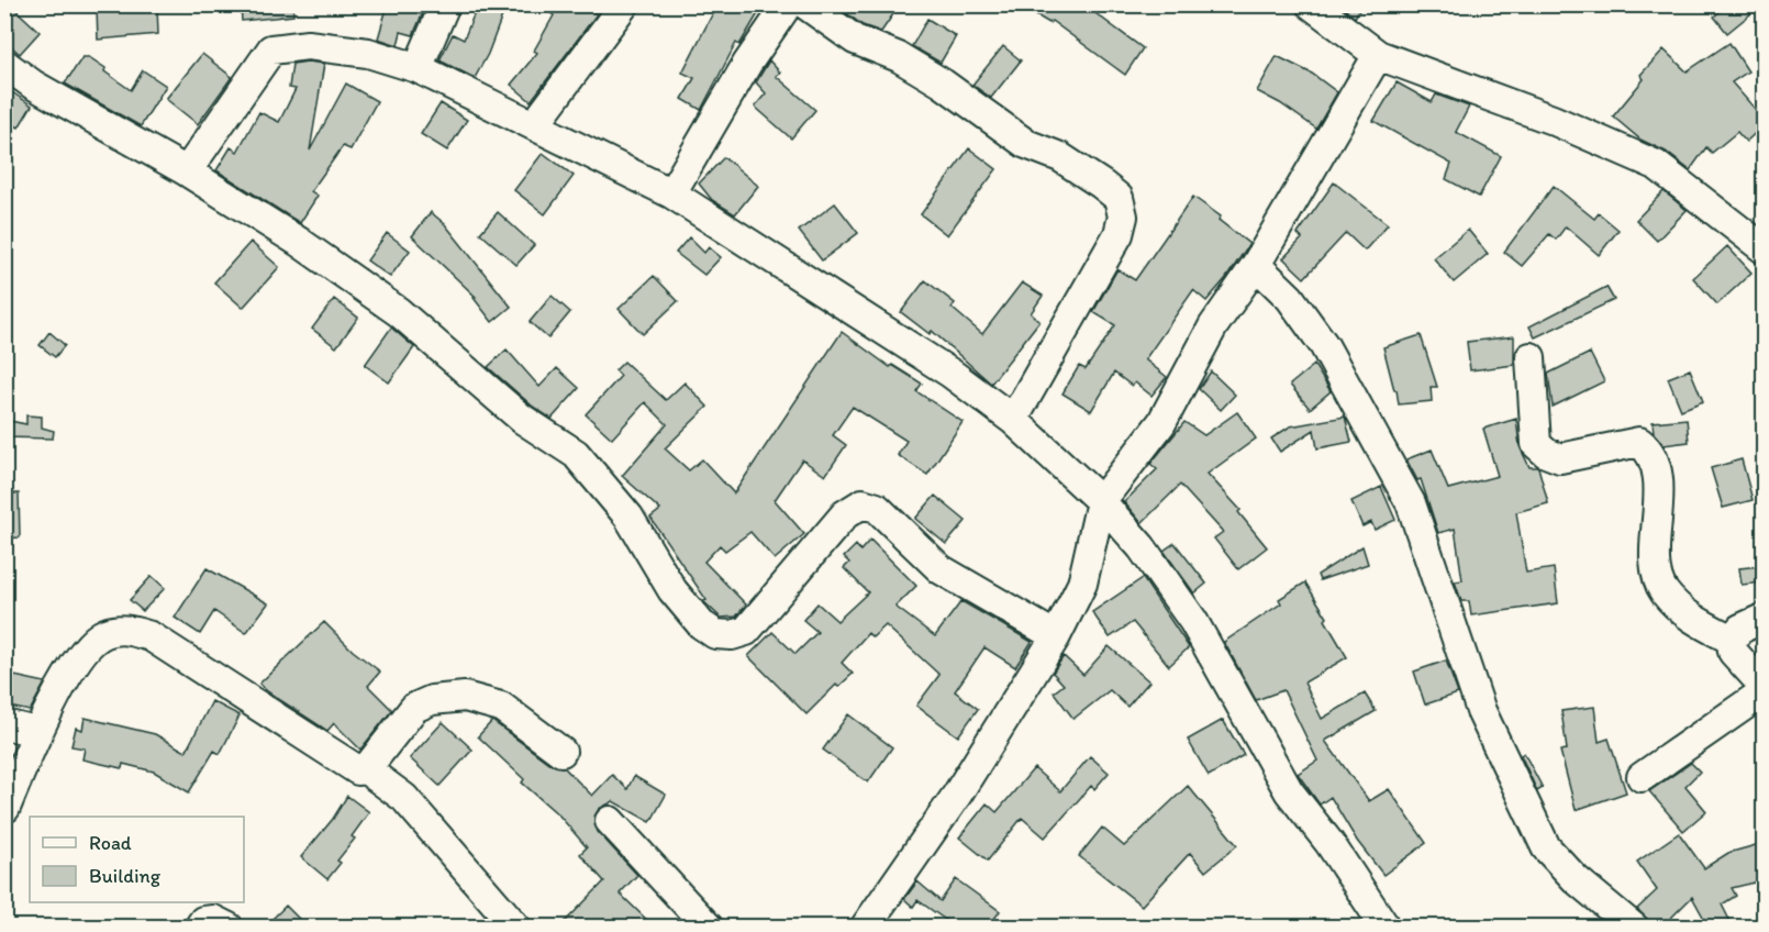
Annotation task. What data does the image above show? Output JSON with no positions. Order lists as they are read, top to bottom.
{
  "legend": ["Road", "Building"]
}
